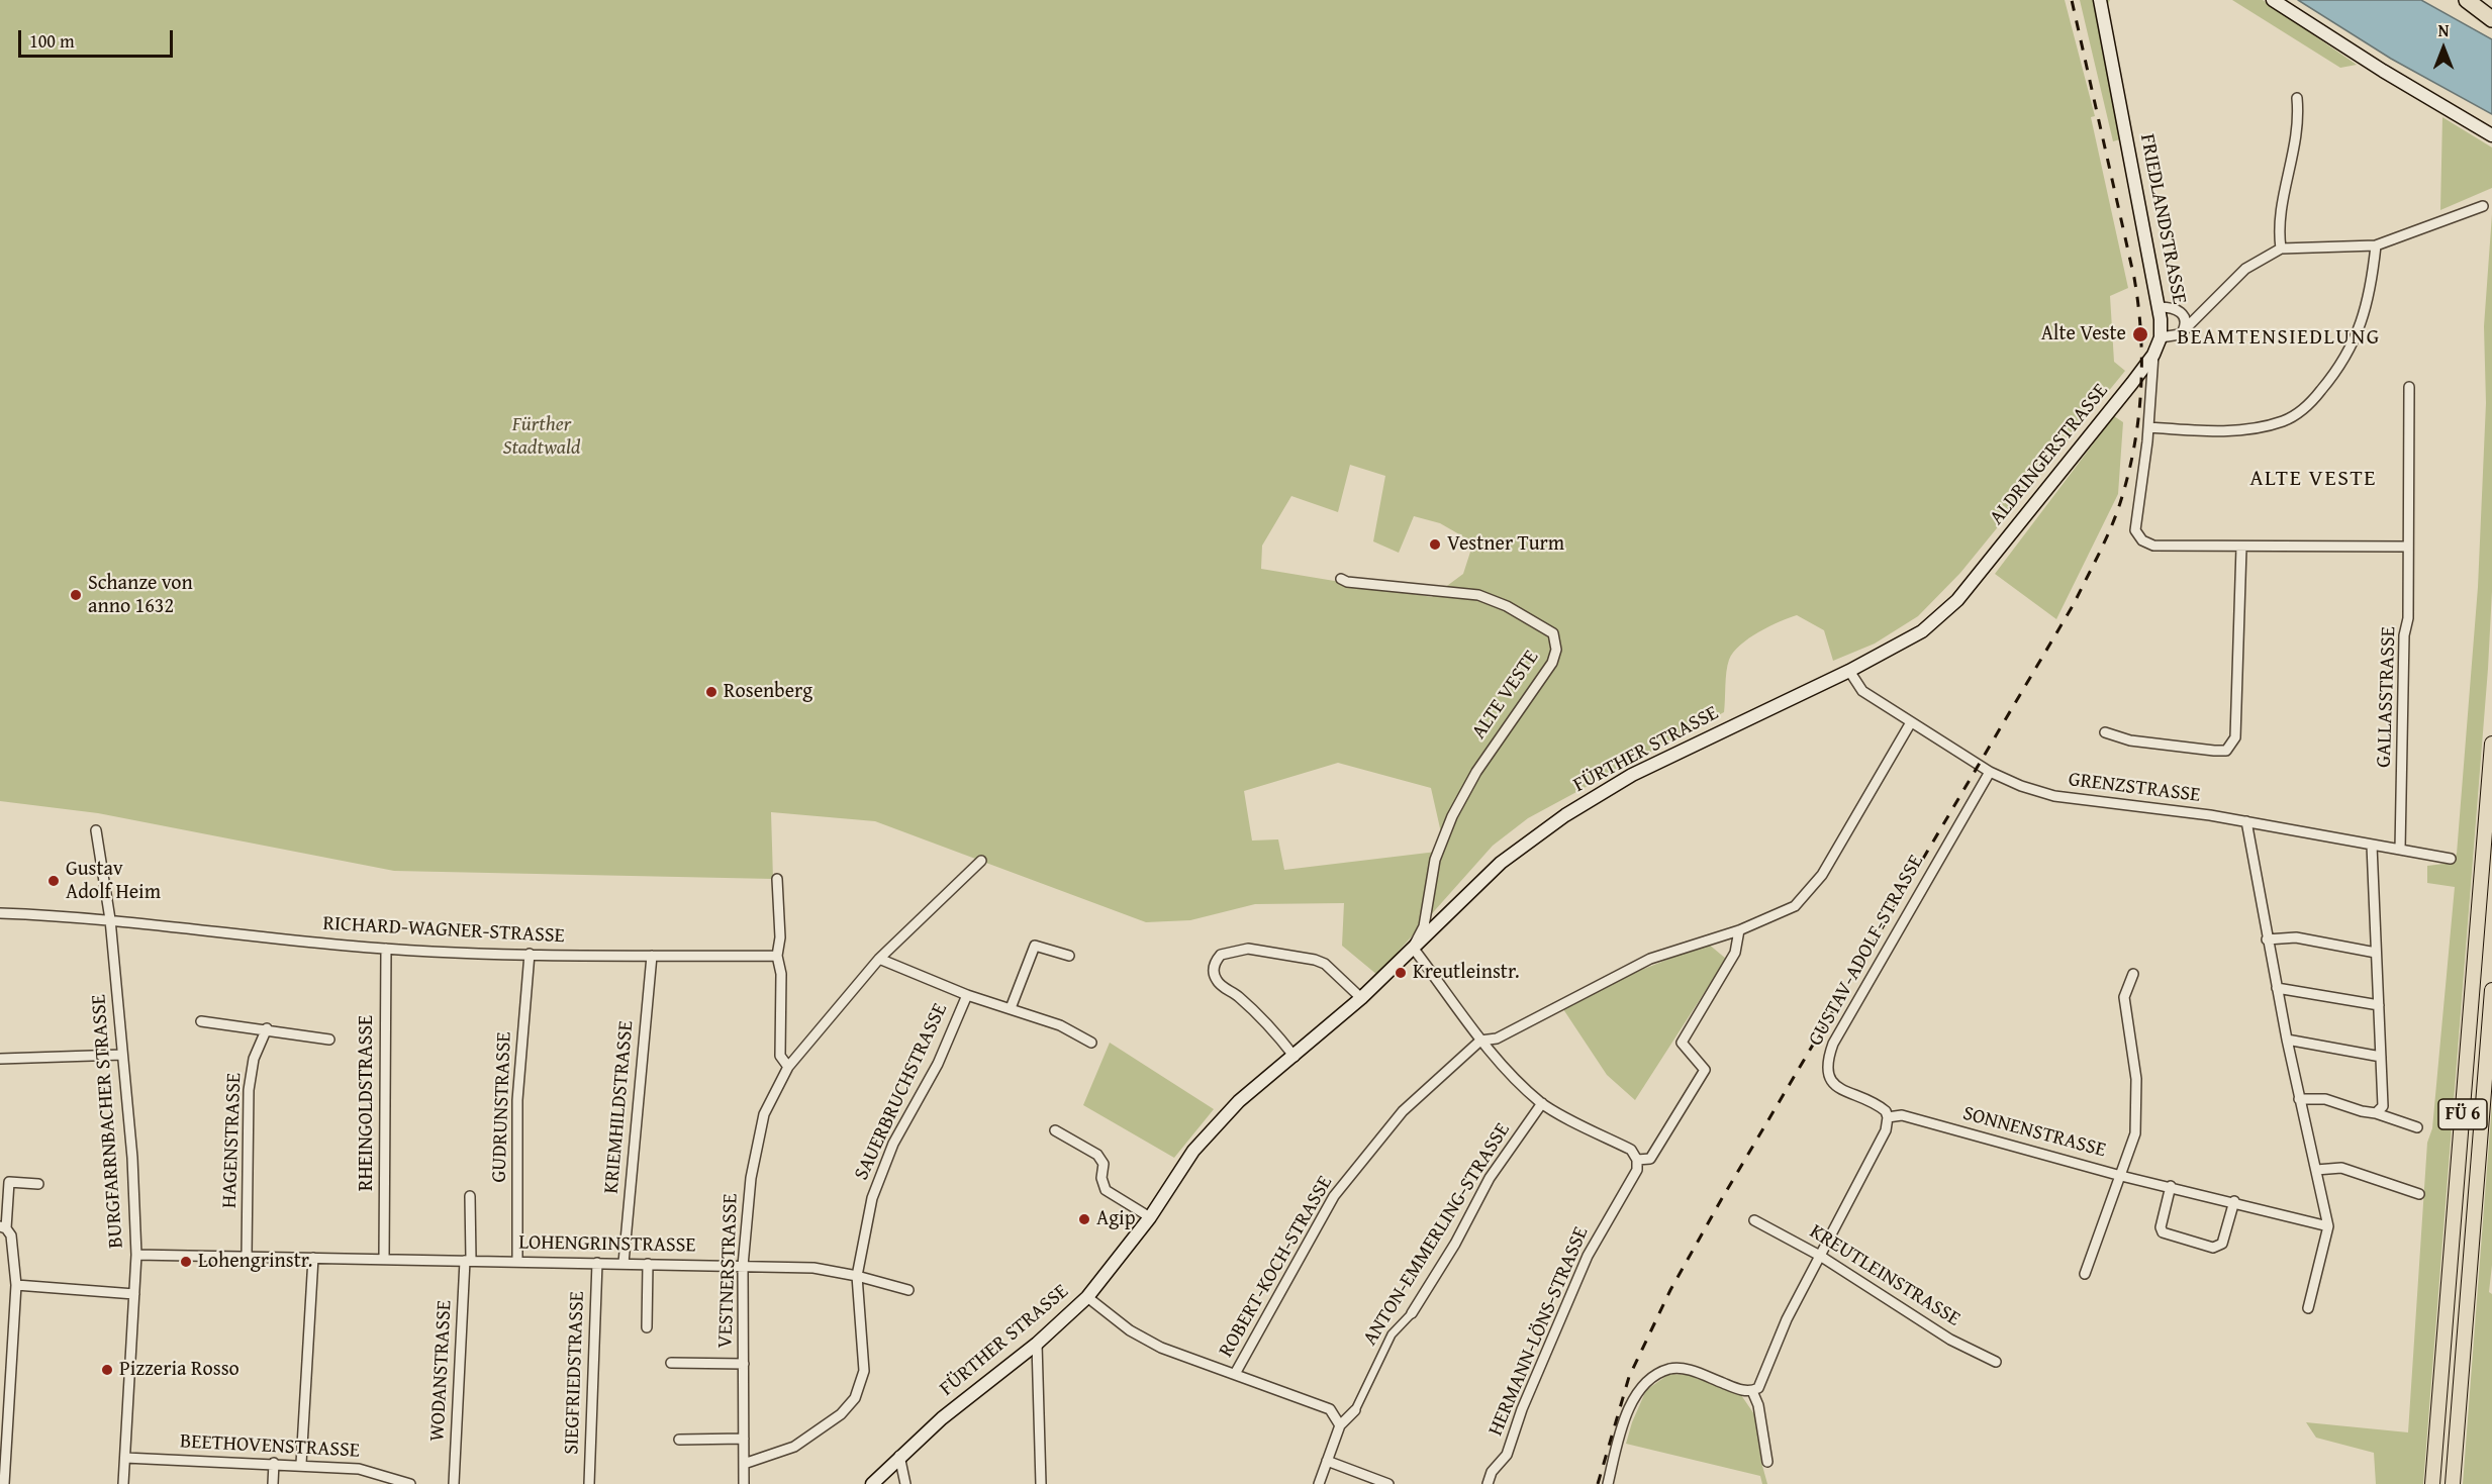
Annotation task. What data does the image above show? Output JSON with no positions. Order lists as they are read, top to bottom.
{
  "streets": {
    "main road": [
      "FRIEDLANDSTRASSE",
      "ALDRINGERSTRASSE",
      "FÜRTHER STRASSE",
      "FÜ 6"
    ],
    "street": [
      "ALTE VESTE",
      "GALLASSTRASSE",
      "GRENZSTRASSE",
      "RICHARD-WAGNER-STRASSE",
      "GUSTAV-ADOLF-STRASSE",
      "SAUERBRUCHSTRASSE",
      "RHEINGOLDSTRASSE",
      "GUDRUNSTRASSE",
      "KRIEMHILDSTRASSE",
      "BURGFARRNBACHER STRASSE",
      "SONNENSTRASSE",
      "HAGENSTRASSE",
      "ANTON-EMMERLING-STRASSE",
      "LOHENGRINSTRASSE",
      "ROBERT-KOCH-STRASSE",
      "VESTNERSTRASSE",
      "KREUTLEINSTRASSE",
      "HERMANN-LÖNS-STRASSE",
      "WODANSTRASSE",
      "SIEGFRIEDSTRASSE",
      "BEETHOVENSTRASSE"
    ]
  },
  "crossings": [
    ["FRIEDLANDSTRASSE", "ALDRINGERSTRASSE"],
    ["ALDRINGERSTRASSE", "FÜRTHER STRASSE"],
    ["ALTE VESTE", "FÜRTHER STRASSE"],
    ["GALLASSTRASSE", "GRENZSTRASSE"],
    ["FÜRTHER STRASSE", "GRENZSTRASSE"],
    ["GRENZSTRASSE", "GUSTAV-ADOLF-STRASSE"],
    ["GRENZSTRASSE", "ROBERT-KOCH-STRASSE"],
    ["RICHARD-WAGNER-STRASSE", "RHEINGOLDSTRASSE"],
    ["RICHARD-WAGNER-STRASSE", "GUDRUNSTRASSE"],
    ["RICHARD-WAGNER-STRASSE", "KRIEMHILDSTRASSE"],
    ["RICHARD-WAGNER-STRASSE", "BURGFARRNBACHER STRASSE"],
    ["GUSTAV-ADOLF-STRASSE", "SONNENSTRASSE"],
    ["SAUERBRUCHSTRASSE", "LOHENGRINSTRASSE"],
    ["SAUERBRUCHSTRASSE", "VESTNERSTRASSE"],
    ["RHEINGOLDSTRASSE", "LOHENGRINSTRASSE"],
    ["GUDRUNSTRASSE", "LOHENGRINSTRASSE"],
    ["KRIEMHILDSTRASSE", "LOHENGRINSTRASSE"],
    ["BURGFARRNBACHER STRASSE", "LOHENGRINSTRASSE"],
    ["BURGFARRNBACHER STRASSE", "BEETHOVENSTRASSE"],
    ["HAGENSTRASSE", "LOHENGRINSTRASSE"],
    ["LOHENGRINSTRASSE", "VESTNERSTRASSE"],
    ["LOHENGRINSTRASSE", "WODANSTRASSE"],
    ["LOHENGRINSTRASSE", "SIEGFRIEDSTRASSE"]
  ],
  "districts": ["BEAMTENSIEDLUNG", "ALTE VESTE"],
  "parks": ["Fürther Stadtwald"],
  "places": [
    "Alte Veste",
    "Vestner Turm",
    "Schanze von anno 1632",
    "Rosenberg",
    "Gustav Adolf Heim",
    "Kreutleinstr.",
    "Agip",
    "Lohengrinstr.",
    "Pizzeria Rosso"
  ],
  "scale_bar": "100 m",
  "north": "top"
}
